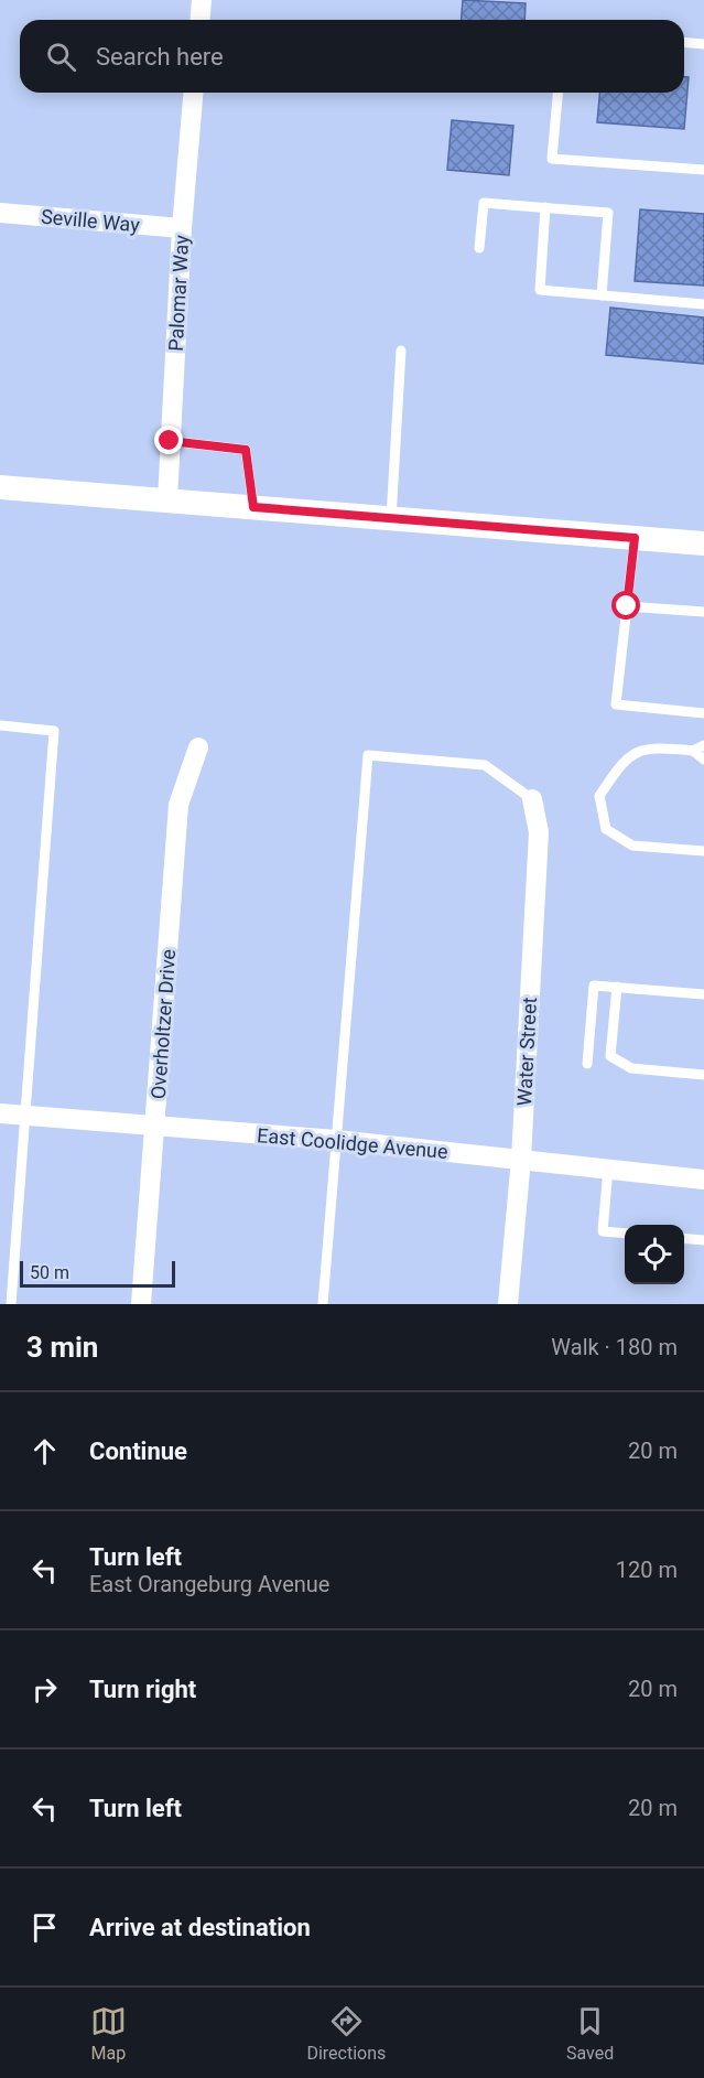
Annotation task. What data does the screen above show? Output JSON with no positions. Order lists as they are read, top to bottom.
{
  "streets": {
    "street": [
      "Seville Way",
      "Palomar Way",
      "Overholtzer Drive",
      "Water Street",
      "East Coolidge Avenue"
    ]
  },
  "crossings": [
    ["Seville Way", "Palomar Way"],
    ["Overholtzer Drive", "East Coolidge Avenue"],
    ["Water Street", "East Coolidge Avenue"]
  ],
  "scale_bar": "50 m",
  "page": {
    "search": "Search here",
    "scale": "50 m",
    "heading": ["3 min", "Walk · 180 m"],
    "list": [
      ["Continue", "20 m"],
      ["Turn left", "East Orangeburg Avenue", "120 m"],
      ["Turn right", "20 m"],
      ["Turn left", "20 m"],
      "Arrive at destination"
    ],
    "nav": ["Map", "Directions", "Saved"]
  }
}
